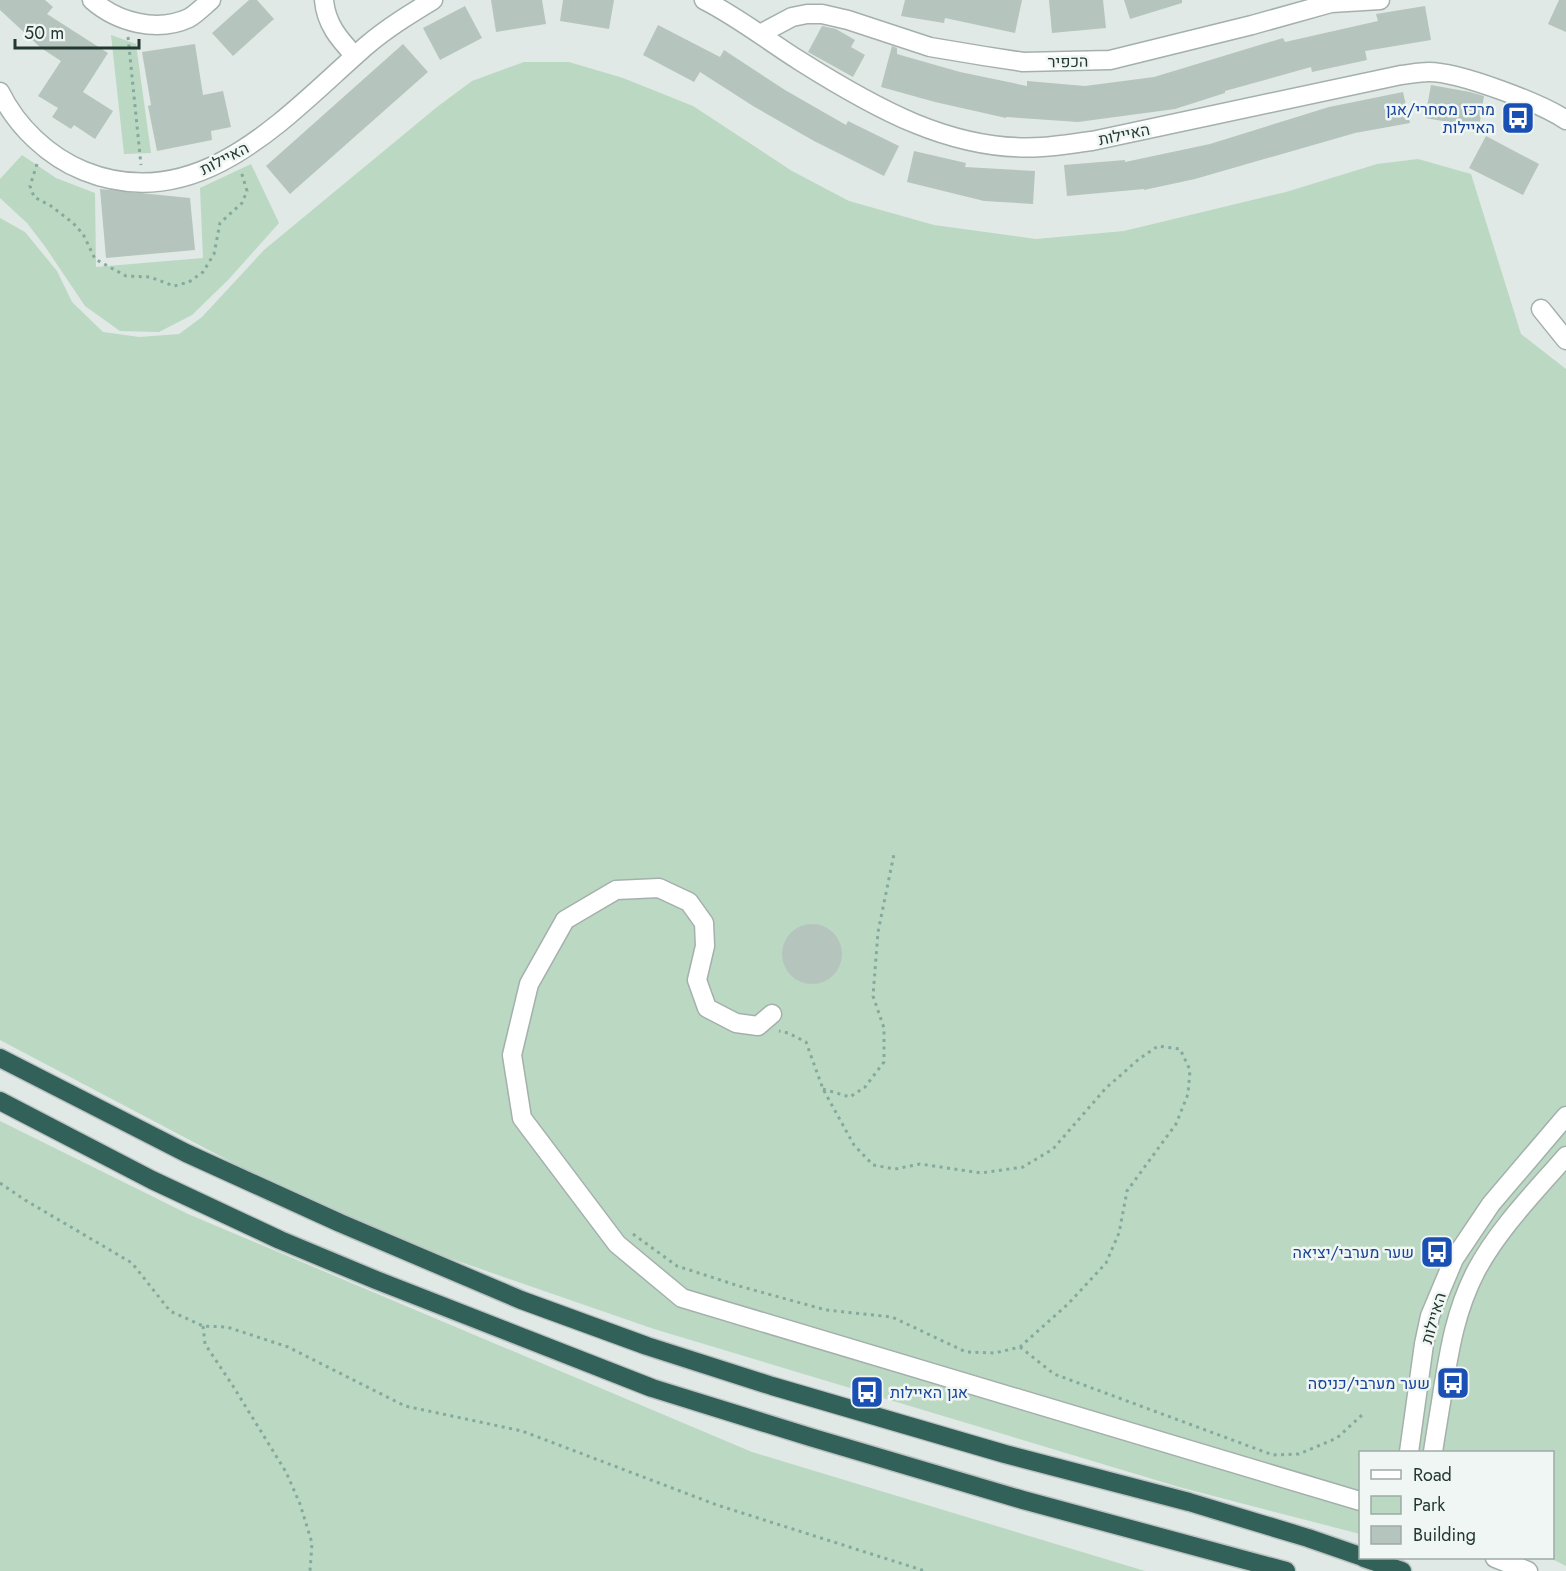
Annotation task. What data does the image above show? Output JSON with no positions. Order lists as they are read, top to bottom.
{
  "streets": {
    "street": ["הכפיר", "האיילות"]
  },
  "crossings": [
    ["הכפיר", "האיילות"]
  ],
  "places": {
    "bus stop": [
      "מרכז מסחרי/אגן האיילות",
      "שער מערבי/יציאה",
      "שער מערבי/כניסה",
      "אגן האיילות"
    ]
  },
  "legend": ["Road", "Park", "Building"],
  "scale_bar": "50 m"
}
